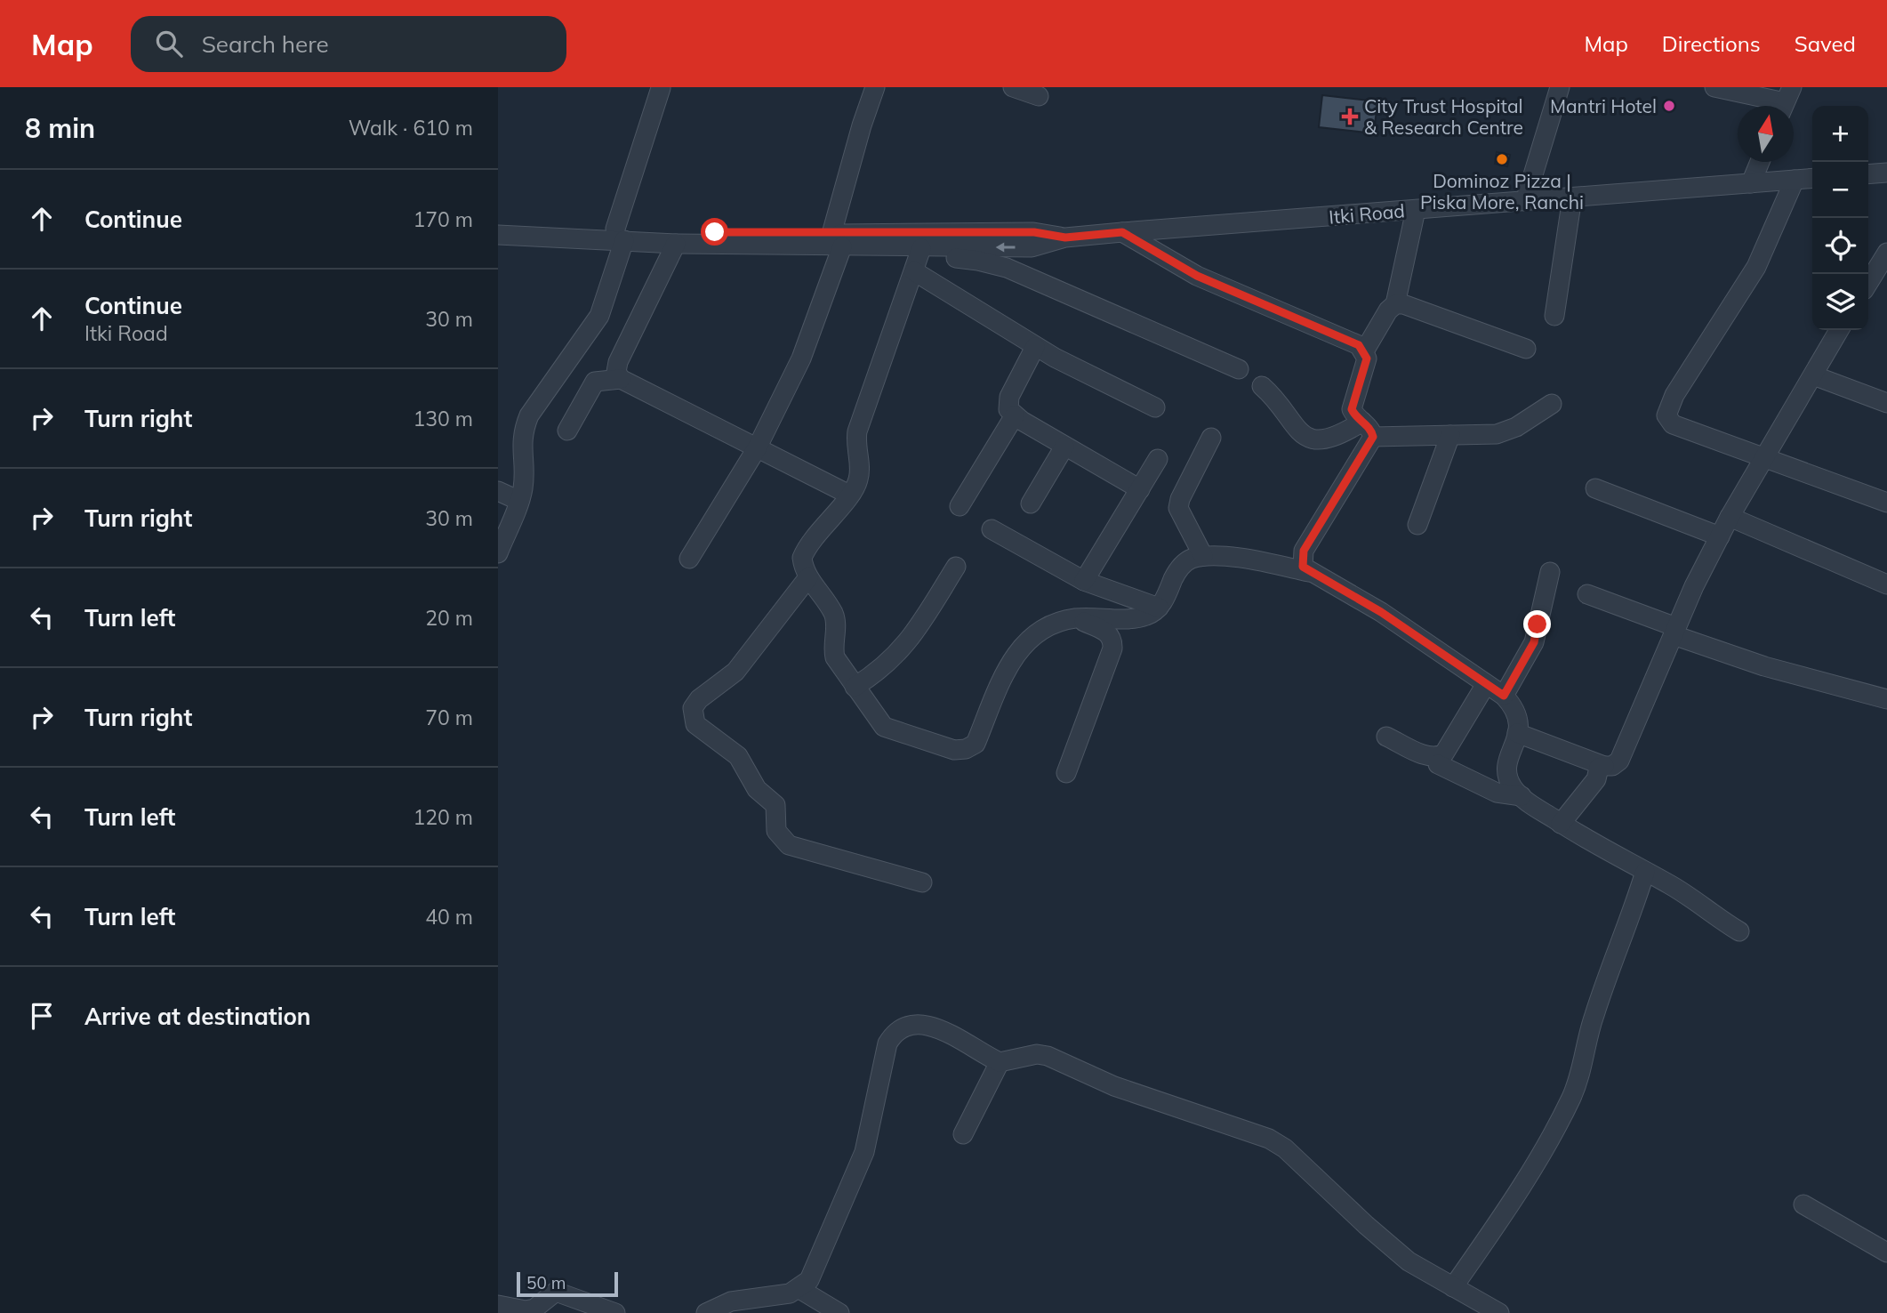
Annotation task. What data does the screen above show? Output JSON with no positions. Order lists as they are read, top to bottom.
{
  "streets": {
    "street": ["Itki Road"]
  },
  "places": {
    "other": ["Mantri Hotel", "Dominoz Pizza | Piska More, Ranchi"],
    "health": ["City Trust Hospital & Research Centre"]
  },
  "scale_bar": "50 m",
  "north": "top",
  "page": {
    "header": "Map",
    "search": "Search here",
    "nav": ["Map", "Directions", "Saved"],
    "heading": ["8 min", "Walk · 610 m"],
    "map_buttons": ["+", "−"],
    "list": [
      ["Continue", "170 m"],
      ["Continue", "Itki Road", "30 m"],
      ["Turn right", "130 m"],
      ["Turn right", "30 m"],
      ["Turn left", "20 m"],
      ["Turn right", "70 m"],
      ["Turn left", "120 m"],
      ["Turn left", "40 m"],
      "Arrive at destination"
    ],
    "scale": "50 m"
  }
}
